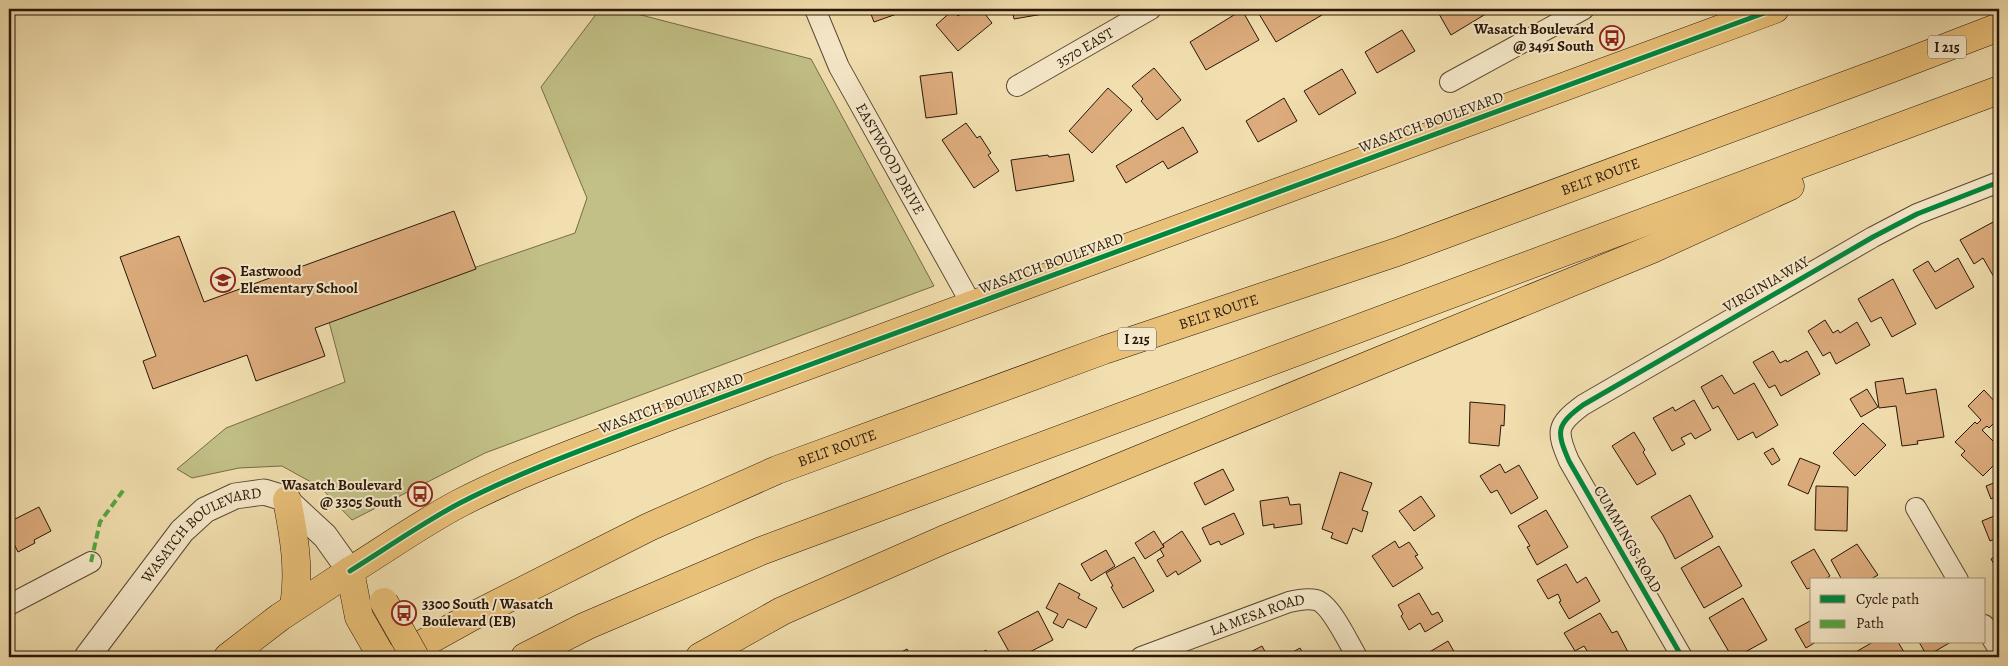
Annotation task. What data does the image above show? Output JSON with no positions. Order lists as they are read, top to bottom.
{
  "streets": {
    "main road": ["I 215", "WASATCH BOULEVARD", "BELT ROUTE"],
    "street": [
      "3570 EAST",
      "EASTWOOD DRIVE",
      "VIRGINIA WAY",
      "CUMMINGS ROAD",
      "LA MESA ROAD"
    ]
  },
  "crossings": [
    ["WASATCH BOULEVARD", "EASTWOOD DRIVE"],
    ["VIRGINIA WAY", "CUMMINGS ROAD"]
  ],
  "places": {
    "bus stop": ["Wasatch Boulevard @ 3491 South", "Wasatch Boulevard @ 3305 South", "3300 South / Wasatch Boulevard (EB)"],
    "school or university": ["Eastwood Elementary School"]
  },
  "legend": ["Cycle path", "Path"]
}
